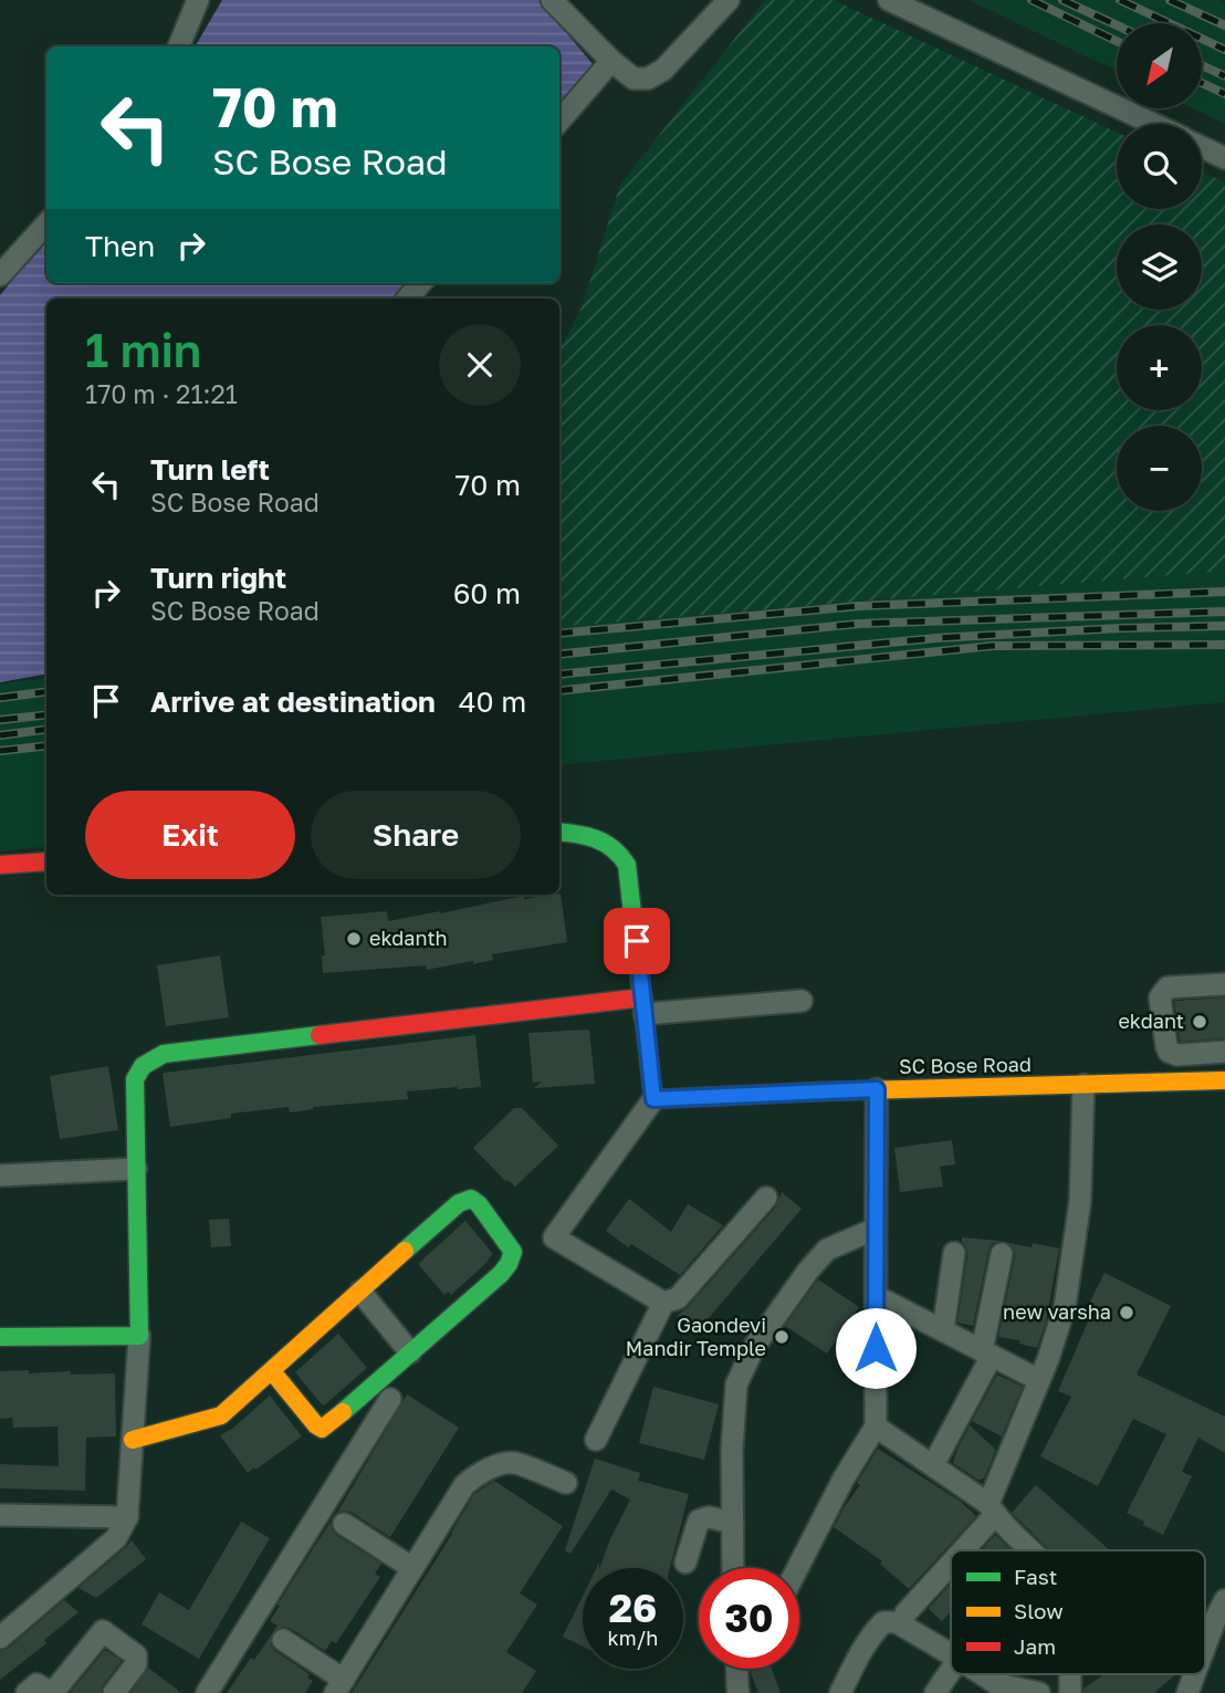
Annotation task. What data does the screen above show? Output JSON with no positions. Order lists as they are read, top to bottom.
{
  "streets": {
    "street": ["SC Bose Road"]
  },
  "places": [
    "ekdanth",
    "ekdant",
    "new varsha",
    "Gaondevi Mandir Temple"
  ],
  "legend": ["Fast", "Slow", "Jam"],
  "north": "bottom left",
  "page": {
    "map_buttons": ["+", "−"],
    "turn": ["70 m", "SC Bose Road"],
    "then": "Then",
    "heading": ["1 min", "170 m · 21:21"],
    "list": [
      {
        "name": "Turn left",
        "note": "SC Bose Road",
        "value": "70 m"
      },
      {
        "name": "Turn right",
        "note": "SC Bose Road",
        "value": "60 m"
      },
      {
        "name": "Arrive at destination",
        "value": "40 m"
      }
    ],
    "buttons": ["Exit", "Share"],
    "speed": "26 km/h",
    "limit": "30"
  }
}
